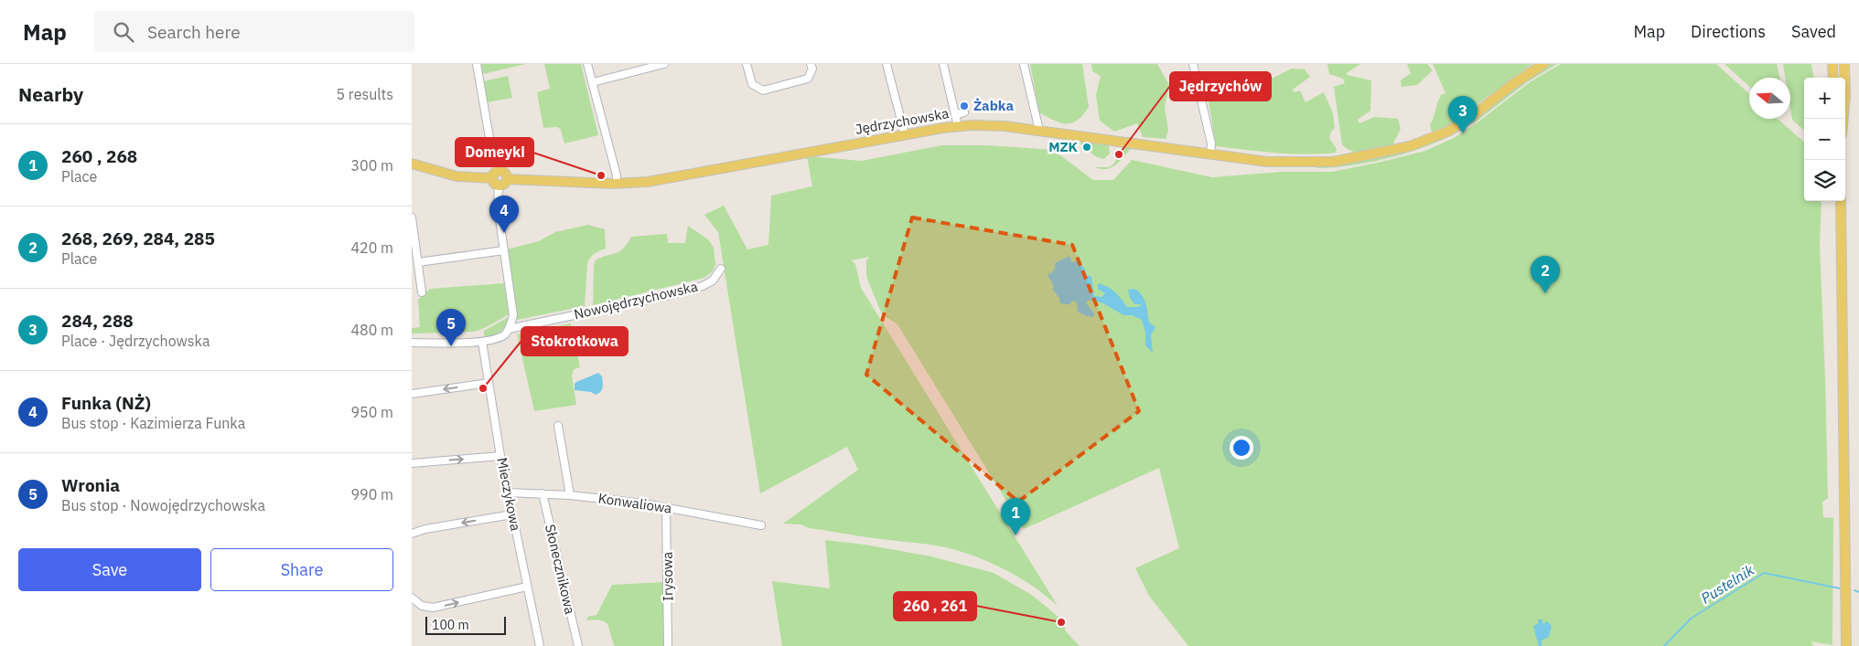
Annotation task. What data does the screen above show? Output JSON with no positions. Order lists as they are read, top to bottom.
{
  "streets": {
    "main road": ["Jędrzychowska"],
    "street": [
      "Nowojędrzychowska",
      "Mieczykowa",
      "Konwaliowa",
      "Słonecznikowa",
      "Irysowa"
    ]
  },
  "crossings": [
    ["Nowojędrzychowska", "Mieczykowa"],
    ["Mieczykowa", "Konwaliowa"],
    ["Konwaliowa", "Słonecznikowa"],
    ["Konwaliowa", "Irysowa"]
  ],
  "water": ["Pustelnik"],
  "places": [
    "Żabka",
    "MZK",
    "Jędrzychów",
    "Domeyki",
    "Stokrotkowa",
    "260 , 261"
  ],
  "scale_bar": "100 m",
  "north": "left",
  "page": {
    "header": "Map",
    "search": "Search here",
    "nav": ["Map", "Directions", "Saved"],
    "heading": ["Nearby", "5 results"],
    "map_buttons": ["+", "−"],
    "pins": [
      "3",
      "4",
      "2",
      "5",
      "1"
    ],
    "list": [
      {
        "mark": "1",
        "name": "260 , 268",
        "note": "Place",
        "value": "300 m"
      },
      {
        "mark": "2",
        "name": "268, 269, 284, 285",
        "note": "Place",
        "value": "420 m"
      },
      {
        "mark": "3",
        "name": "284, 288",
        "note": "Place · Jędrzychowska",
        "value": "480 m"
      },
      {
        "mark": "4",
        "name": "Funka (NŻ)",
        "note": "Bus stop · Kazimierza Funka",
        "value": "950 m"
      },
      {
        "mark": "5",
        "name": "Wronia",
        "note": "Bus stop · Nowojędrzychowska",
        "value": "990 m"
      }
    ],
    "buttons": ["Save", "Share"],
    "scale": "100 m"
  }
}
